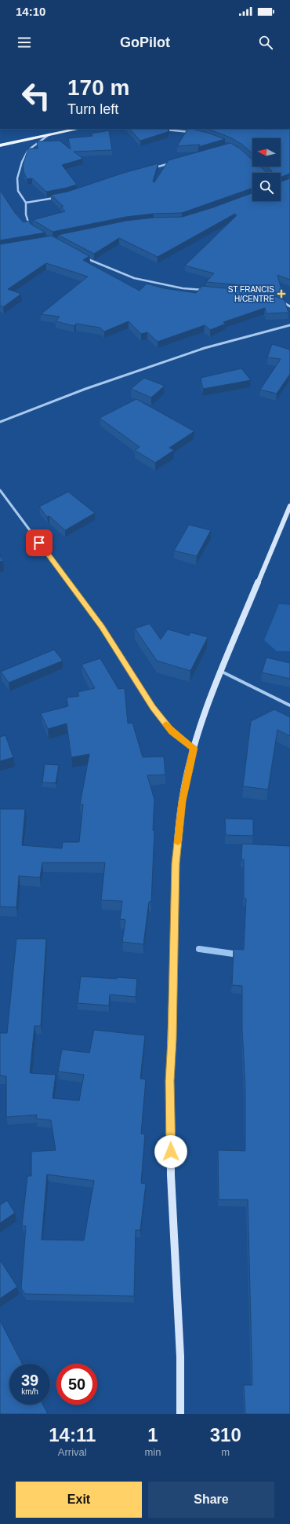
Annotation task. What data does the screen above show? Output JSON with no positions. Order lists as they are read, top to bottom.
{
  "places": {
    "health": ["ST FRANCIS H/CENTRE"]
  },
  "north": "left",
  "page": {
    "status": "14:10",
    "header": "GoPilot",
    "turn": ["170 m", "Turn left"],
    "speed": "39 km/h",
    "limit": "50",
    "eta": [
      "14:11",
      "Arrival",
      "1",
      "min",
      "310",
      "m"
    ],
    "buttons": ["Exit", "Share"]
  }
}
